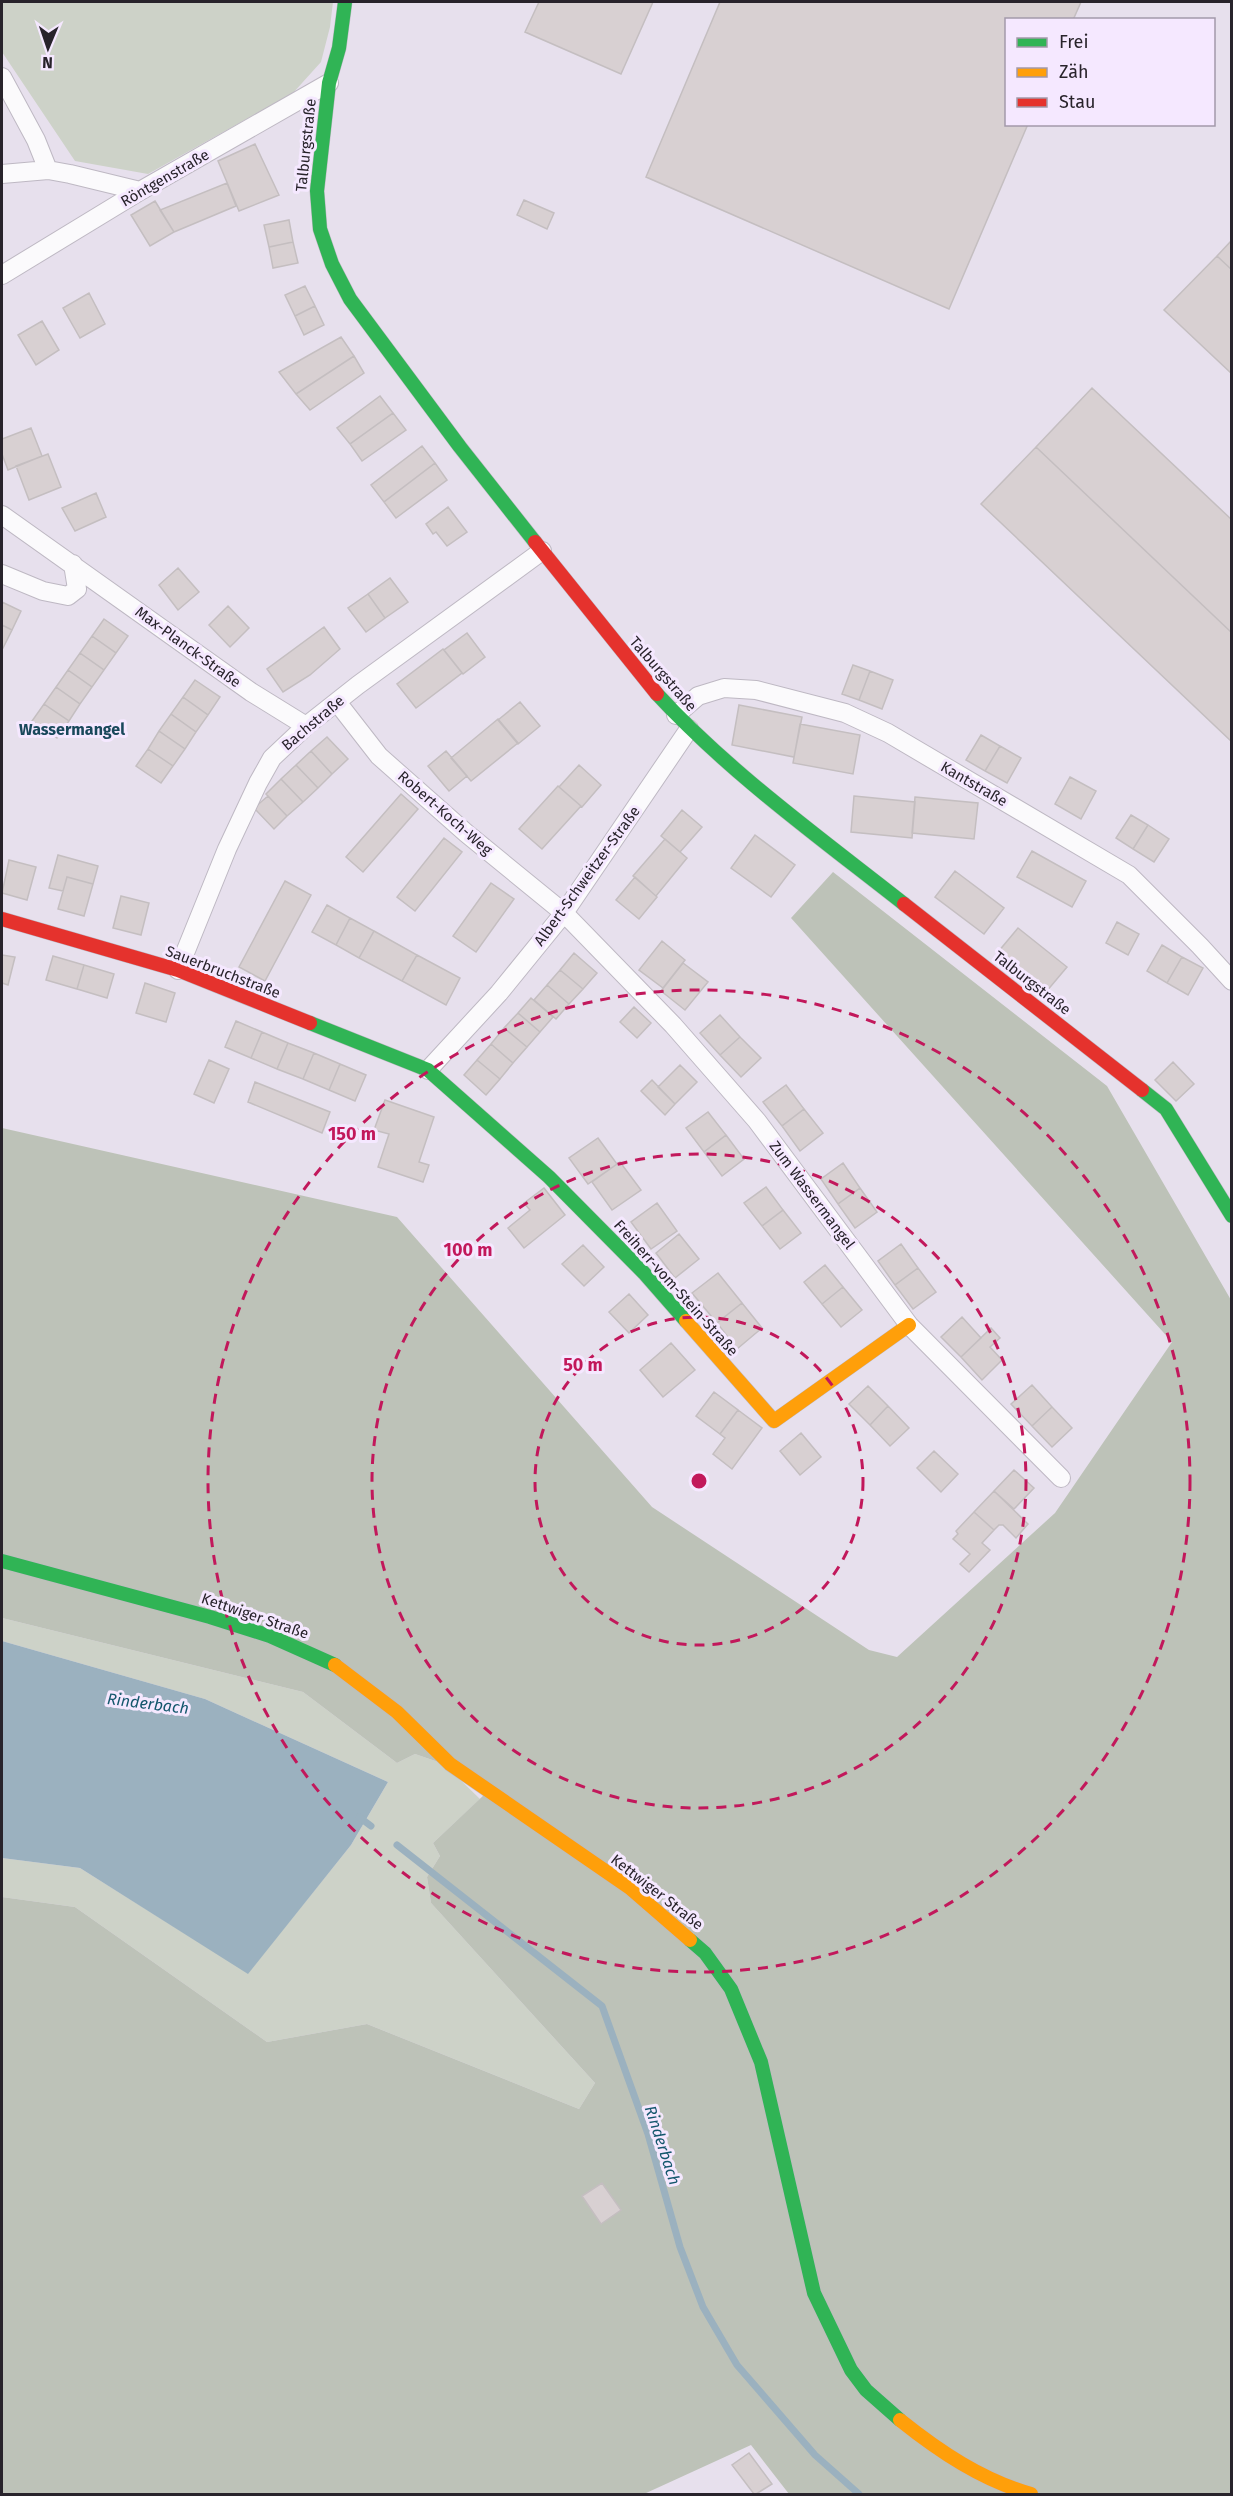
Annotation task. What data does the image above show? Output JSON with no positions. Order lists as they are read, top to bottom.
{
  "streets": {
    "street": [
      "Talburgstraße",
      "Röntgenstraße",
      "Max-Planck-Straße",
      "Bachstraße",
      "Kantstraße",
      "Robert-Koch-Weg",
      "Albert-Schweitzer-Straße",
      "Sauerbruchstraße",
      "Zum Wassermangel",
      "Freiherr-vom-Stein-Straße",
      "Kettwiger Straße"
    ]
  },
  "crossings": [
    ["Talburgstraße", "Röntgenstraße"],
    ["Talburgstraße", "Bachstraße"],
    ["Talburgstraße", "Kantstraße"],
    ["Talburgstraße", "Albert-Schweitzer-Straße"],
    ["Max-Planck-Straße", "Bachstraße"],
    ["Bachstraße", "Robert-Koch-Weg"],
    ["Bachstraße", "Sauerbruchstraße"],
    ["Robert-Koch-Weg", "Albert-Schweitzer-Straße"],
    ["Robert-Koch-Weg", "Zum Wassermangel"],
    ["Albert-Schweitzer-Straße", "Sauerbruchstraße"],
    ["Albert-Schweitzer-Straße", "Zum Wassermangel"],
    ["Albert-Schweitzer-Straße", "Freiherr-vom-Stein-Straße"],
    ["Sauerbruchstraße", "Freiherr-vom-Stein-Straße"],
    ["Zum Wassermangel", "Freiherr-vom-Stein-Straße"]
  ],
  "districts": ["Wassermangel"],
  "water": ["Rinderbach"],
  "legend": ["Frei", "Zäh", "Stau"],
  "north": "bottom",
  "rings": ["150 m", "100 m", "50 m"]
}
